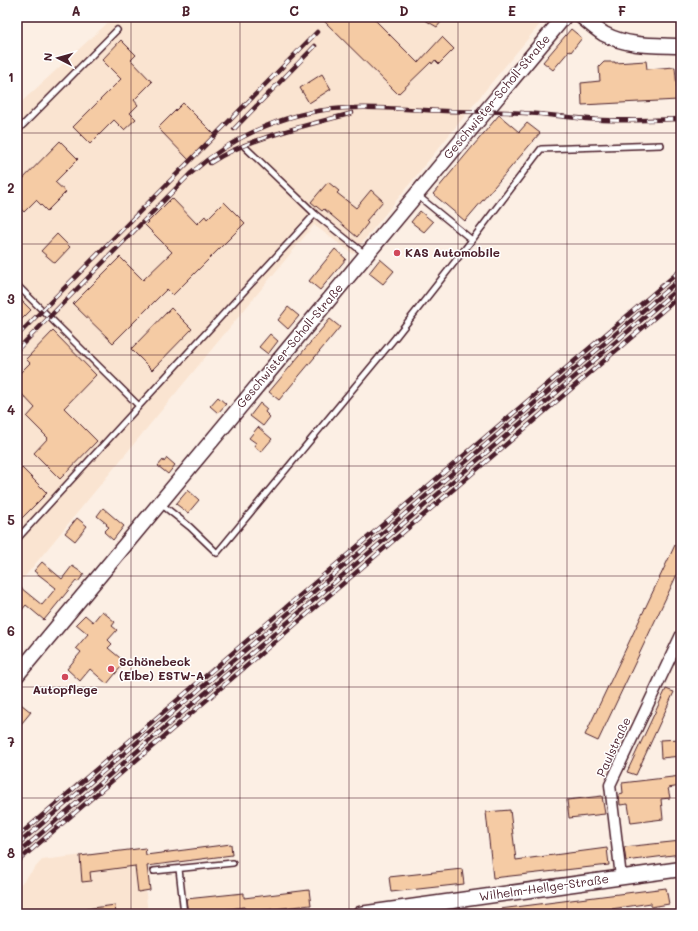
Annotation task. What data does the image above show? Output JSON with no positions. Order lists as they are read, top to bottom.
{
  "streets": {
    "street": ["Geschwister-Scholl-Straße", "Paulstraße", "Wilhelm-Hellge-Straße"]
  },
  "crossings": [
    ["Paulstraße", "Wilhelm-Hellge-Straße"]
  ],
  "places": ["KAS Automobile", "Schönebeck (Elbe) ESTW-A", "Autopflege"],
  "north": "left",
  "grid": {
    "columns": [
      "A",
      "B",
      "C",
      "D",
      "E",
      "F"
    ],
    "rows": [
      "1",
      "2",
      "3",
      "4",
      "5",
      "6",
      "7",
      "8"
    ]
  }
}
